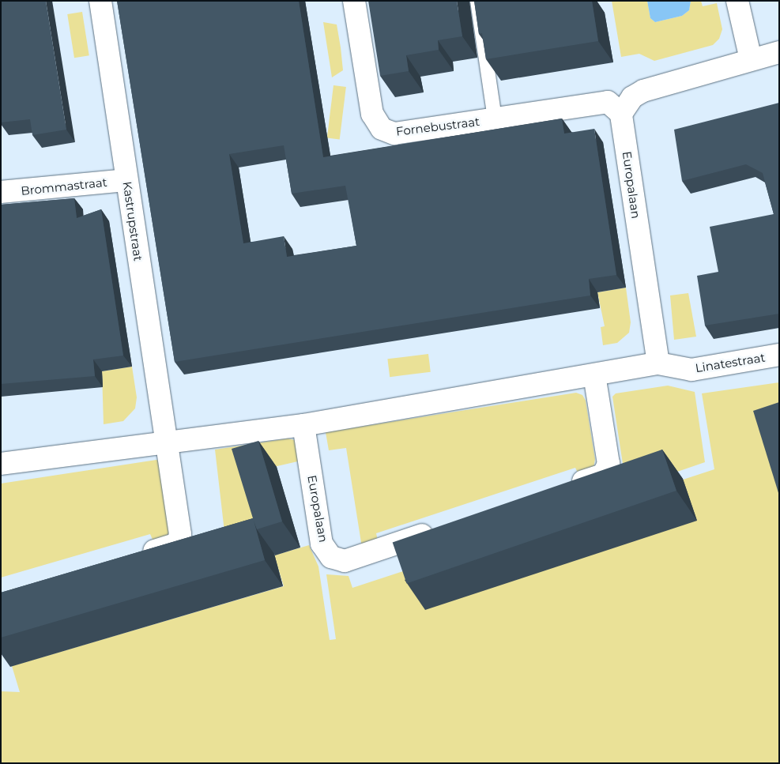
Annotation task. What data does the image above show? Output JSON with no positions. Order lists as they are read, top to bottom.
{
  "streets": {
    "street": [
      "Fornebustraat",
      "Europalaan",
      "Brommastraat",
      "Kastrupstraat",
      "Linatestraat"
    ]
  },
  "crossings": [
    ["Fornebustraat", "Europalaan"],
    ["Europalaan", "Linatestraat"],
    ["Brommastraat", "Kastrupstraat"]
  ]
}
